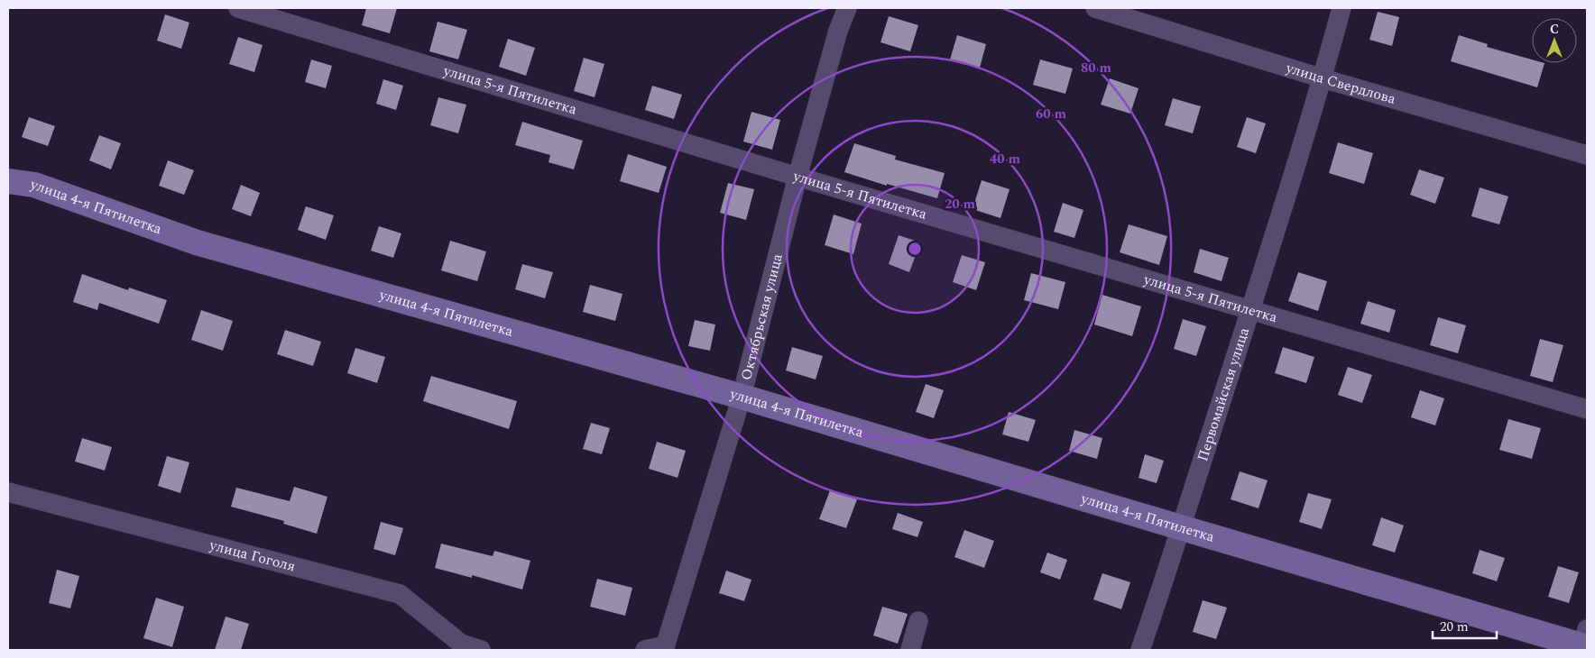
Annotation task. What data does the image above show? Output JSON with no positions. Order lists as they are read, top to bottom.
{
  "streets": {
    "street": [
      "улица Свердлова",
      "улица 5-я Пятилетка",
      "улица 4-я Пятилетка",
      "Октябрьская улица",
      "Первомайская улица",
      "улица Гоголя"
    ]
  },
  "crossings": [
    ["улица Свердлова", "Первомайская улица"],
    ["улица 5-я Пятилетка", "Октябрьская улица"],
    ["улица 5-я Пятилетка", "Первомайская улица"],
    ["улица 4-я Пятилетка", "Октябрьская улица"],
    ["улица 4-я Пятилетка", "Первомайская улица"]
  ],
  "scale_bar": "20 m",
  "north": "top",
  "rings": [
    "80 m",
    "60 m",
    "40 m",
    "20 m"
  ]
}
